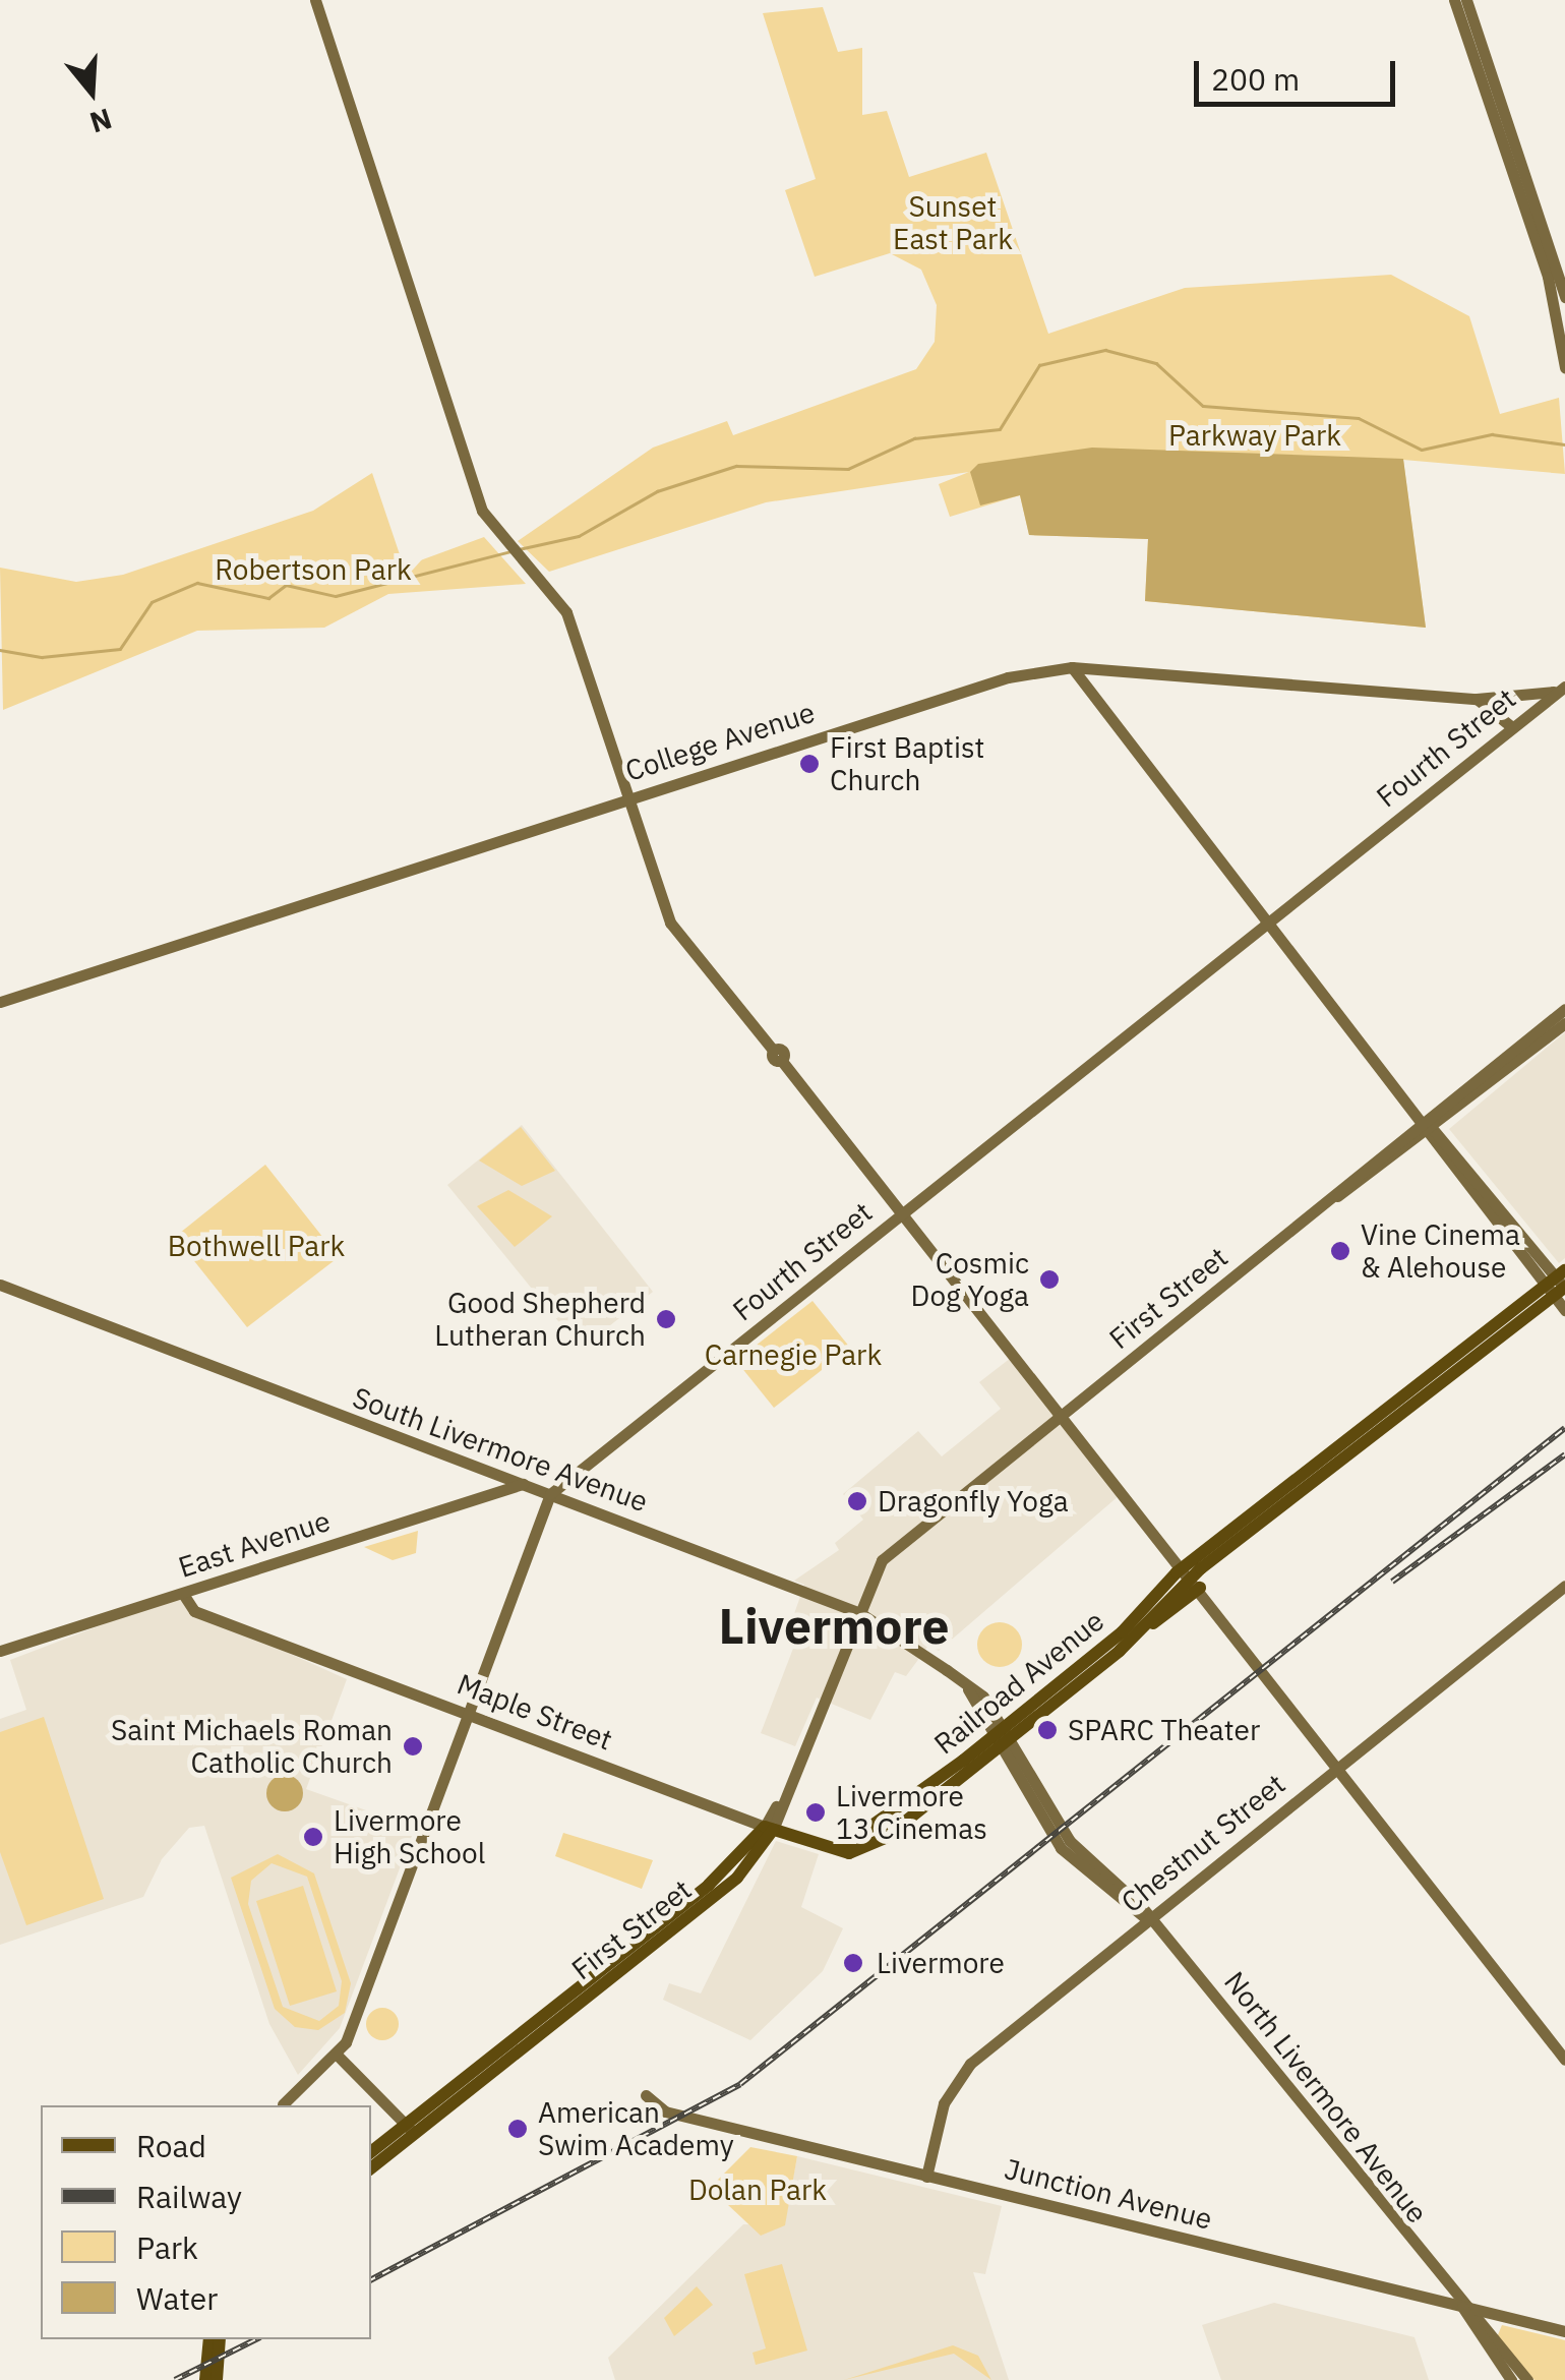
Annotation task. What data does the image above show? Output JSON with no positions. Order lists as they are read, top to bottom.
{
  "streets": {
    "main road": ["First Street", "Railroad Avenue", "Maple Street"],
    "street": [
      "College Avenue",
      "Fourth Street",
      "South Livermore Avenue",
      "East Avenue",
      "Chestnut Street",
      "North Livermore Avenue",
      "Junction Avenue"
    ]
  },
  "crossings": [
    ["College Avenue", "Fourth Street"],
    ["Fourth Street", "South Livermore Avenue"],
    ["First Street", "South Livermore Avenue"],
    ["First Street", "Maple Street"],
    ["South Livermore Avenue", "East Avenue"],
    ["South Livermore Avenue", "Railroad Avenue"],
    ["South Livermore Avenue", "North Livermore Avenue"],
    ["East Avenue", "Maple Street"],
    ["Railroad Avenue", "Maple Street"],
    ["Railroad Avenue", "North Livermore Avenue"],
    ["Chestnut Street", "North Livermore Avenue"],
    ["Chestnut Street", "Junction Avenue"],
    ["North Livermore Avenue", "Junction Avenue"]
  ],
  "districts": ["Livermore"],
  "parks": [
    "Sunset East Park",
    "Parkway Park",
    "Robertson Park",
    "Bothwell Park",
    "Carnegie Park",
    "Dolan Park"
  ],
  "places": [
    "First Baptist Church",
    "Vine Cinema & Alehouse",
    "Cosmic Dog Yoga",
    "Good Shepherd Lutheran Church",
    "Dragonfly Yoga",
    "SPARC Theater",
    "Saint Michaels Roman Catholic Church",
    "Livermore 13 Cinemas",
    "Livermore High School",
    "Livermore",
    "American Swim Academy"
  ],
  "legend": [
    "Road",
    "Railway",
    "Park",
    "Water"
  ],
  "scale_bar": "200 m",
  "north": "bottom"
}
